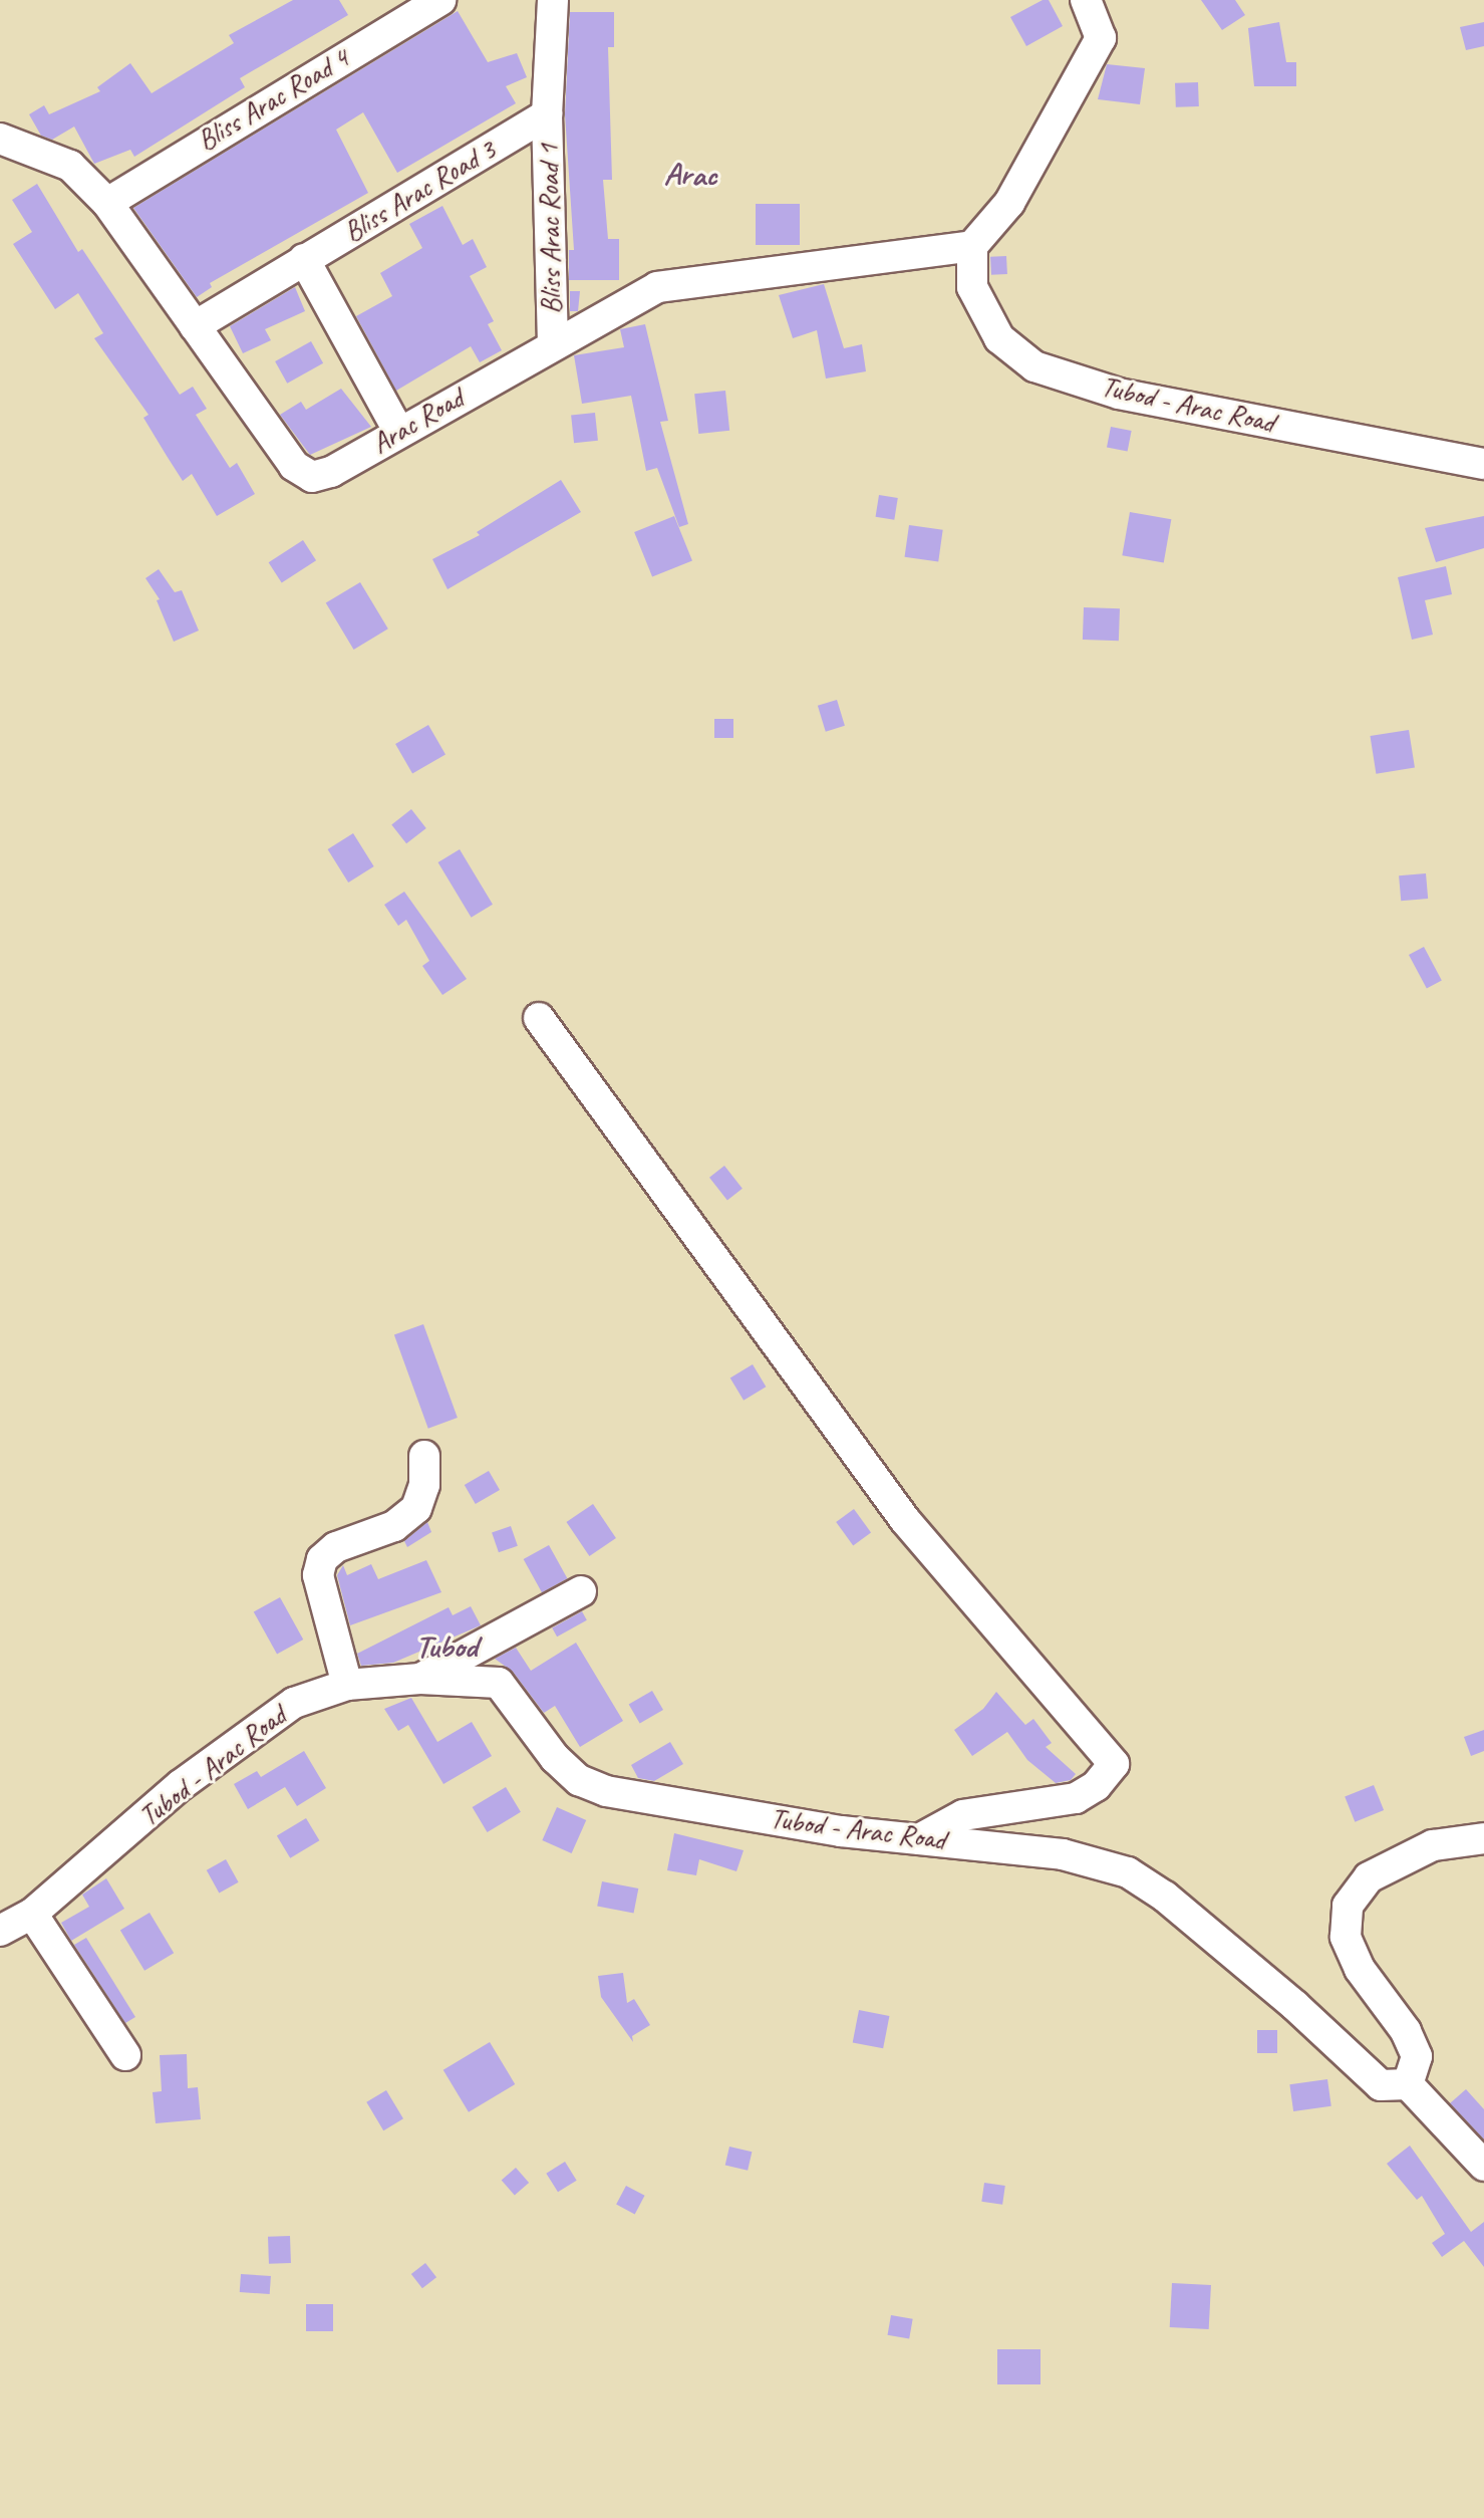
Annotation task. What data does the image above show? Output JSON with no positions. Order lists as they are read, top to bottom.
{
  "streets": {
    "street": [
      "Bliss Arac Road 4",
      "Bliss Arac Road 3",
      "Bliss Arac Road 1",
      "Tubod - Arac Road",
      "Arac Road"
    ]
  },
  "crossings": [
    ["Bliss Arac Road 4", "Arac Road"],
    ["Bliss Arac Road 3", "Bliss Arac Road 1"],
    ["Bliss Arac Road 3", "Arac Road"],
    ["Bliss Arac Road 1", "Arac Road"],
    ["Tubod - Arac Road", "Arac Road"]
  ],
  "districts": ["Arac", "Tubod"]
}
